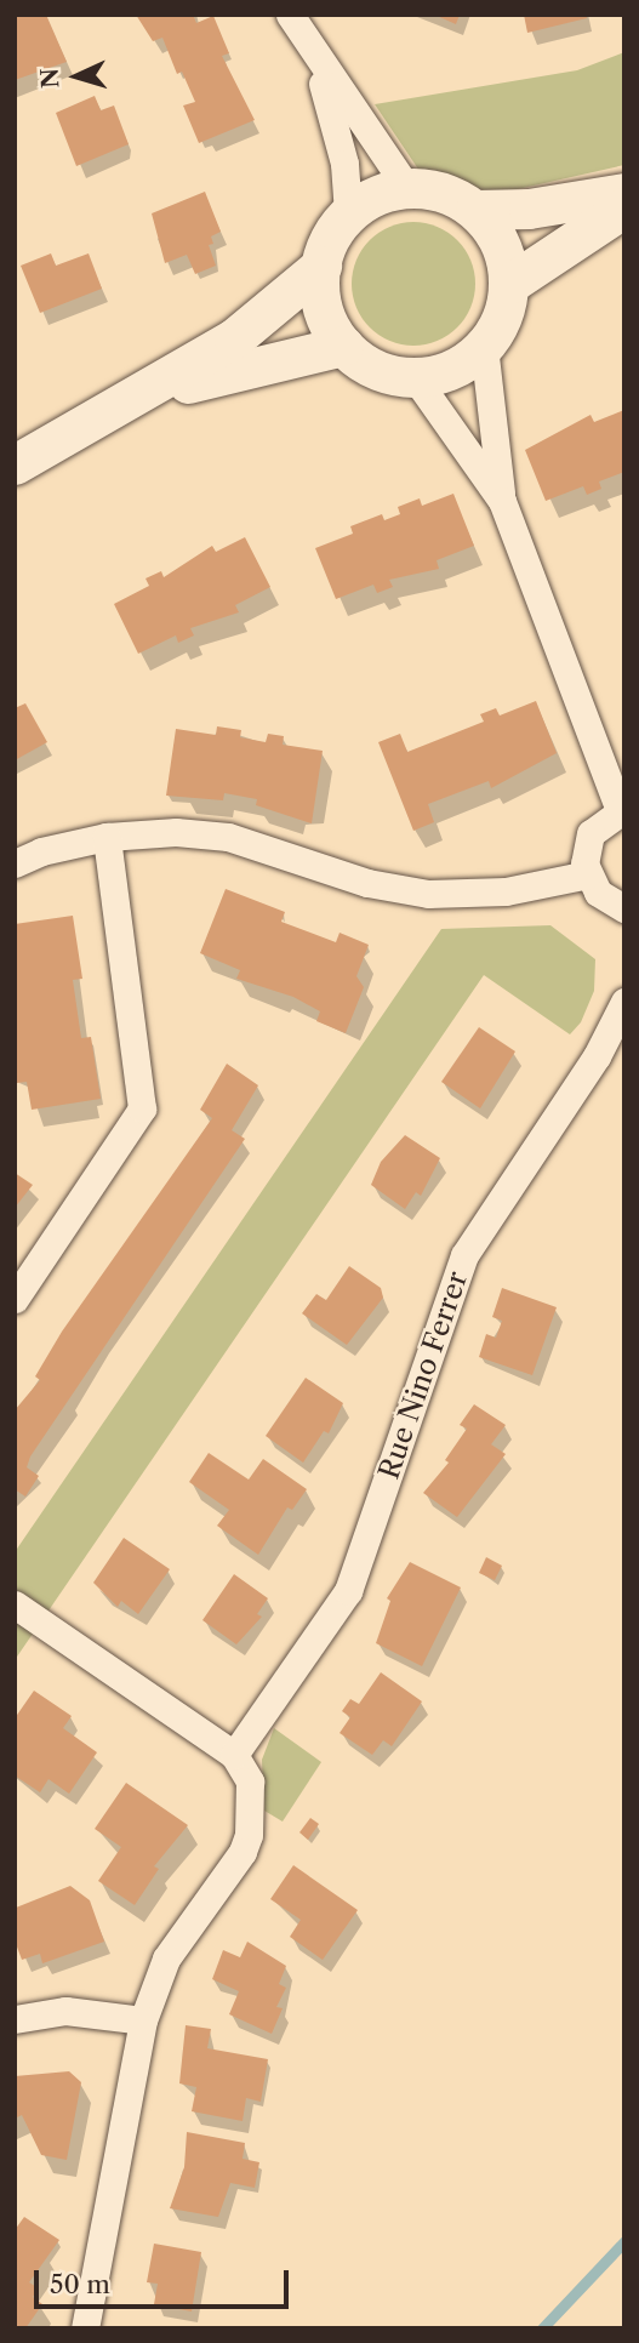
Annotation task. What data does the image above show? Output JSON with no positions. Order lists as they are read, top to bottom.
{
  "streets": {
    "street": ["Rue Nino Ferrer"]
  },
  "scale_bar": "50 m",
  "north": "left"
}
